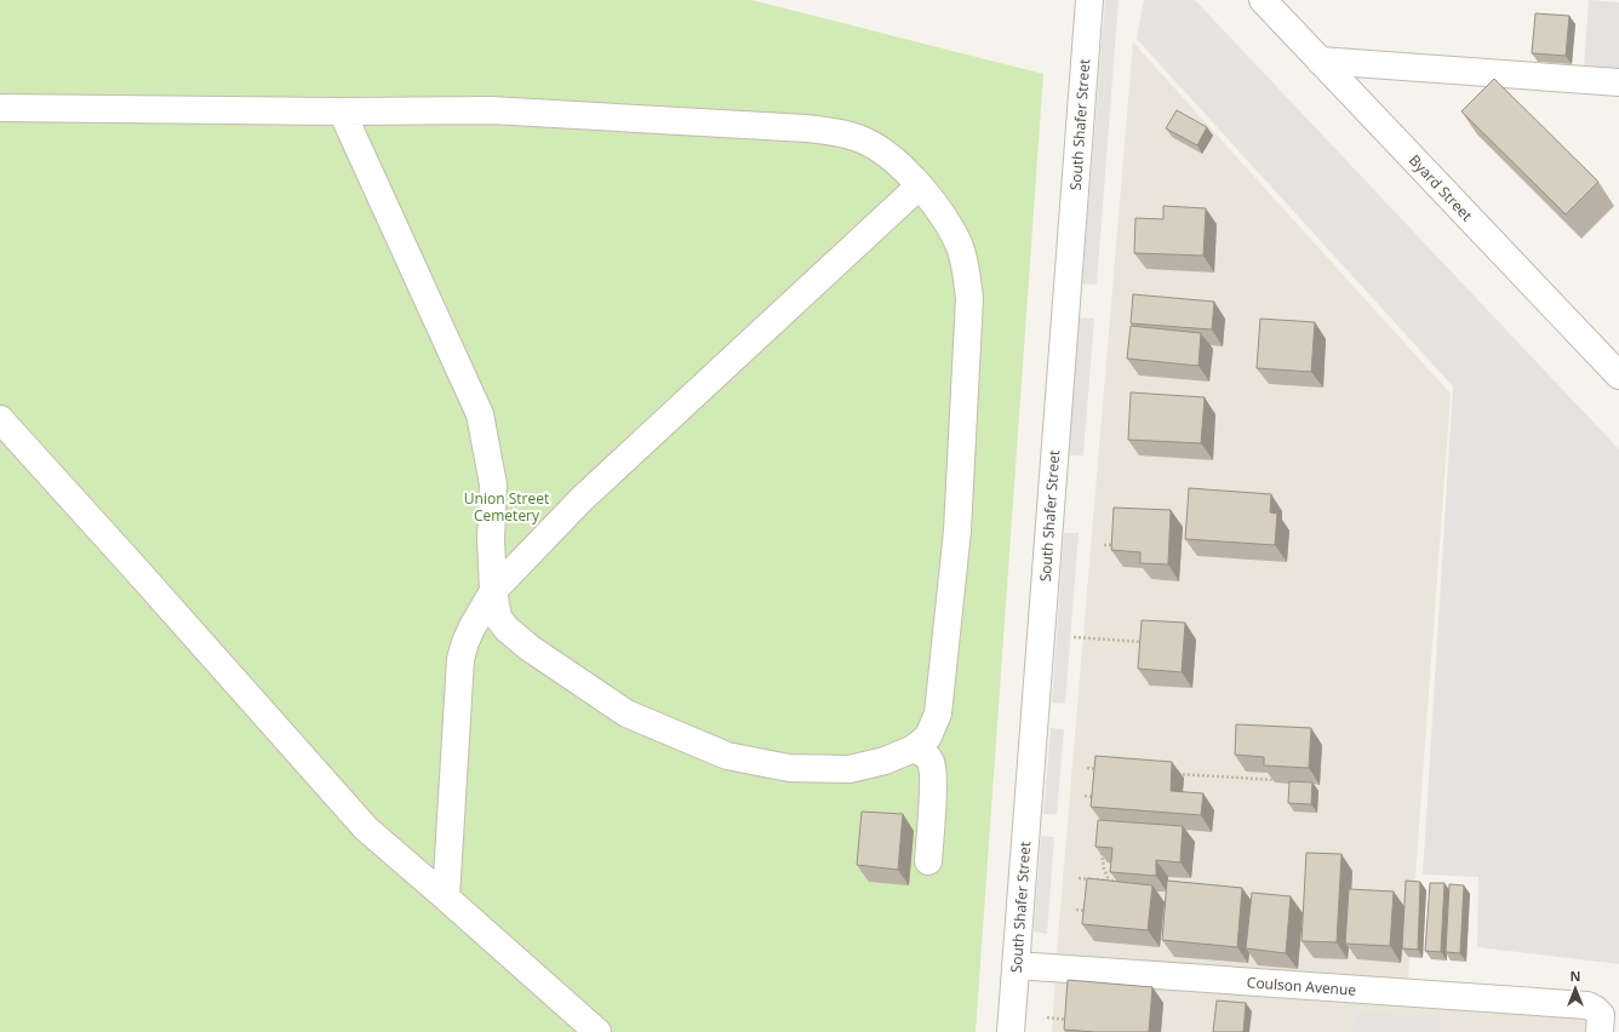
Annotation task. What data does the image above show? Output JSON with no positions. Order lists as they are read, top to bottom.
{
  "streets": {
    "street": ["South Shafer Street", "Byard Street", "Coulson Avenue"]
  },
  "crossings": [
    ["South Shafer Street", "Coulson Avenue"]
  ],
  "parks": ["Union Street Cemetery"],
  "north": "top"
}
